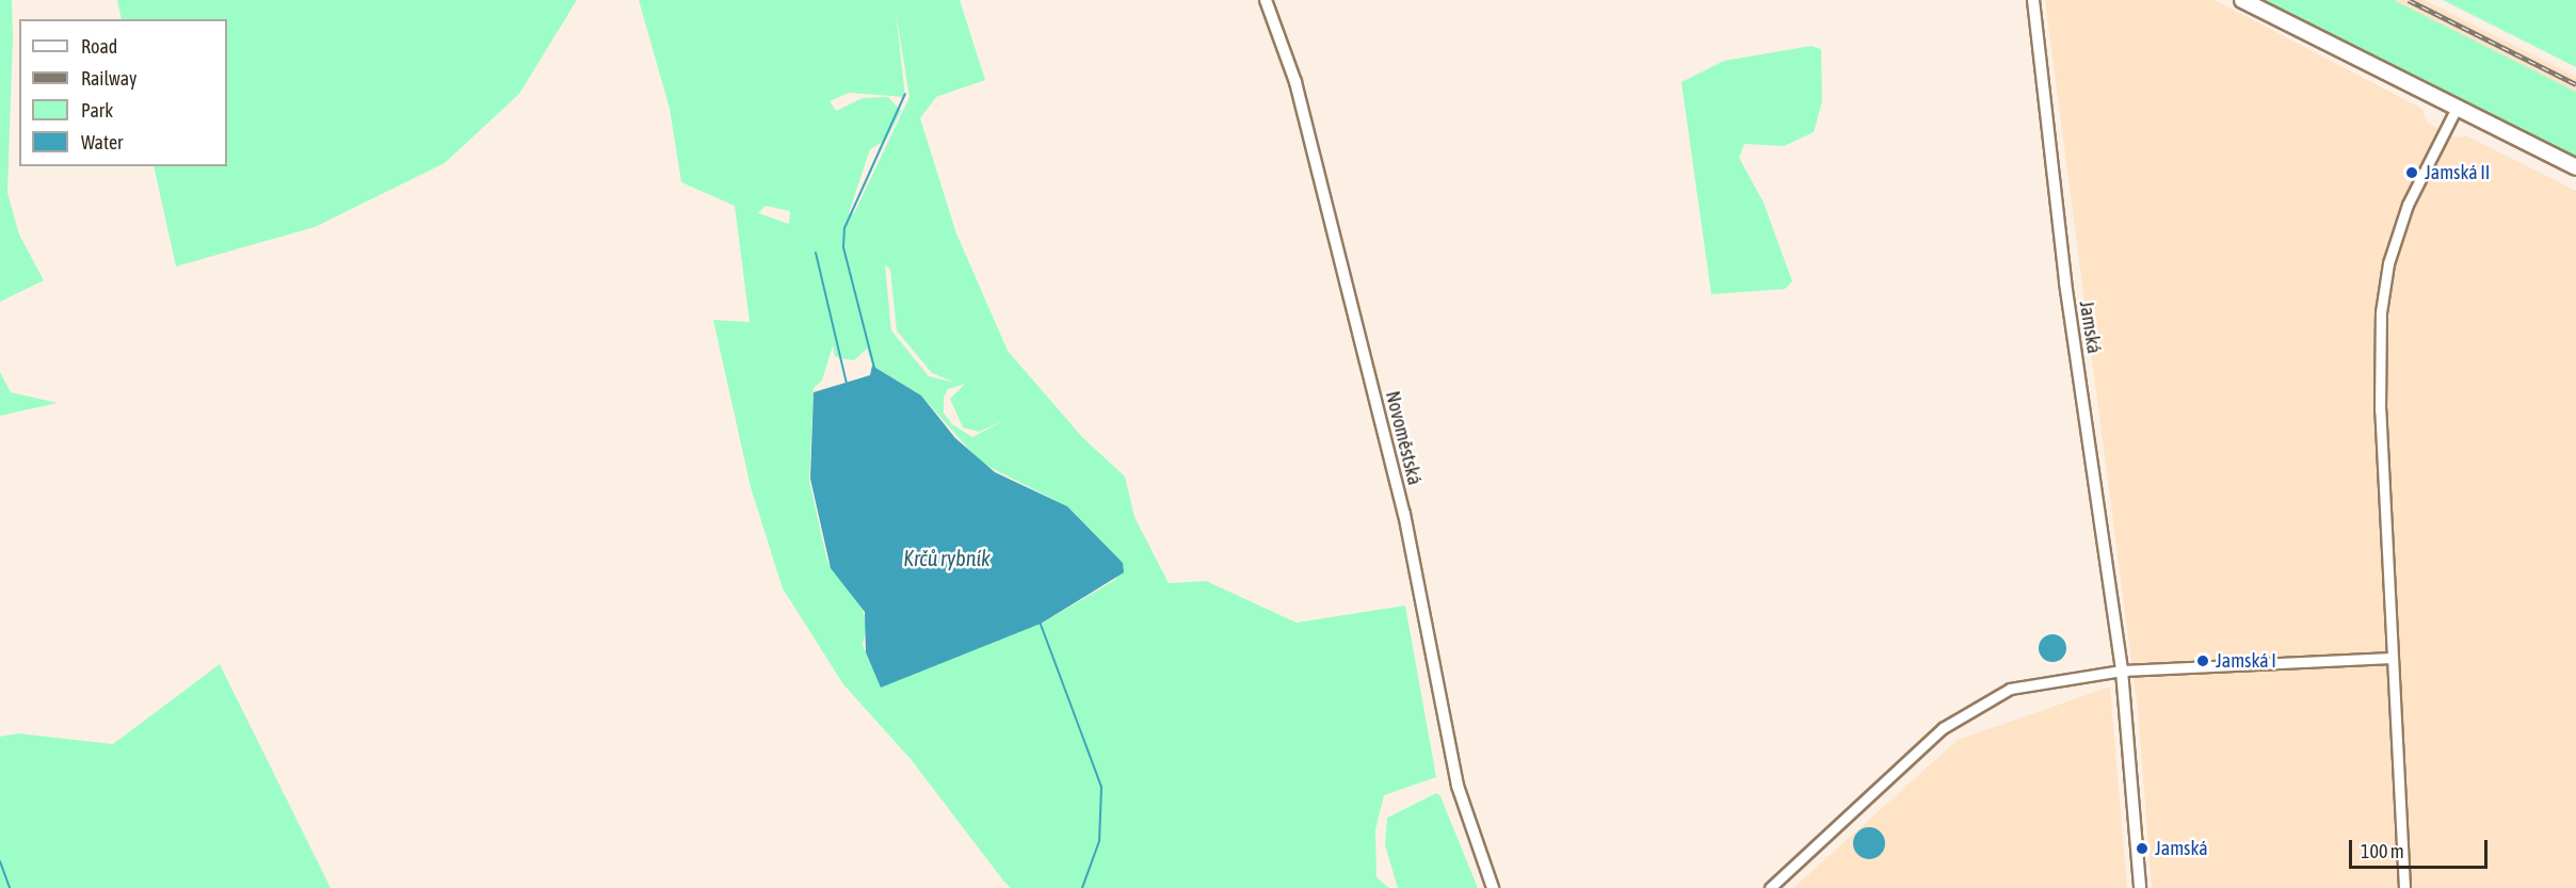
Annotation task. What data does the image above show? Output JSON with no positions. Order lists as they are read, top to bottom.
{
  "streets": {
    "street": ["Jamská", "Novoměstská"]
  },
  "water": ["Krčů rybník"],
  "places": ["Jamská II", "Jamská I", "Jamská"],
  "legend": [
    "Road",
    "Railway",
    "Park",
    "Water"
  ],
  "scale_bar": "100 m"
}
